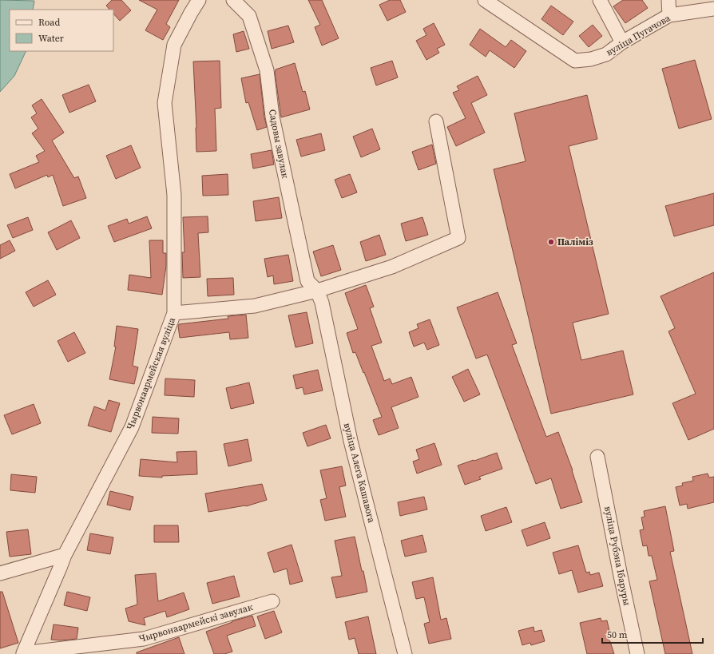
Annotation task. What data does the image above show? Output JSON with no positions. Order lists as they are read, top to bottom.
{
  "streets": {
    "street": [
      "вуліца Пугачова",
      "Садовы завулак",
      "Чырвонаармейская вуліца",
      "вуліца Алега Кашавога",
      "вуліца Рубэна Ібаруры",
      "Чырвонаармейскі завулак"
    ]
  },
  "crossings": [
    ["Садовы завулак", "вуліца Алега Кашавога"],
    ["Чырвонаармейская вуліца", "Чырвонаармейскі завулак"]
  ],
  "places": ["Паліміз"],
  "legend": ["Road", "Water"],
  "scale_bar": "50 m"
}
